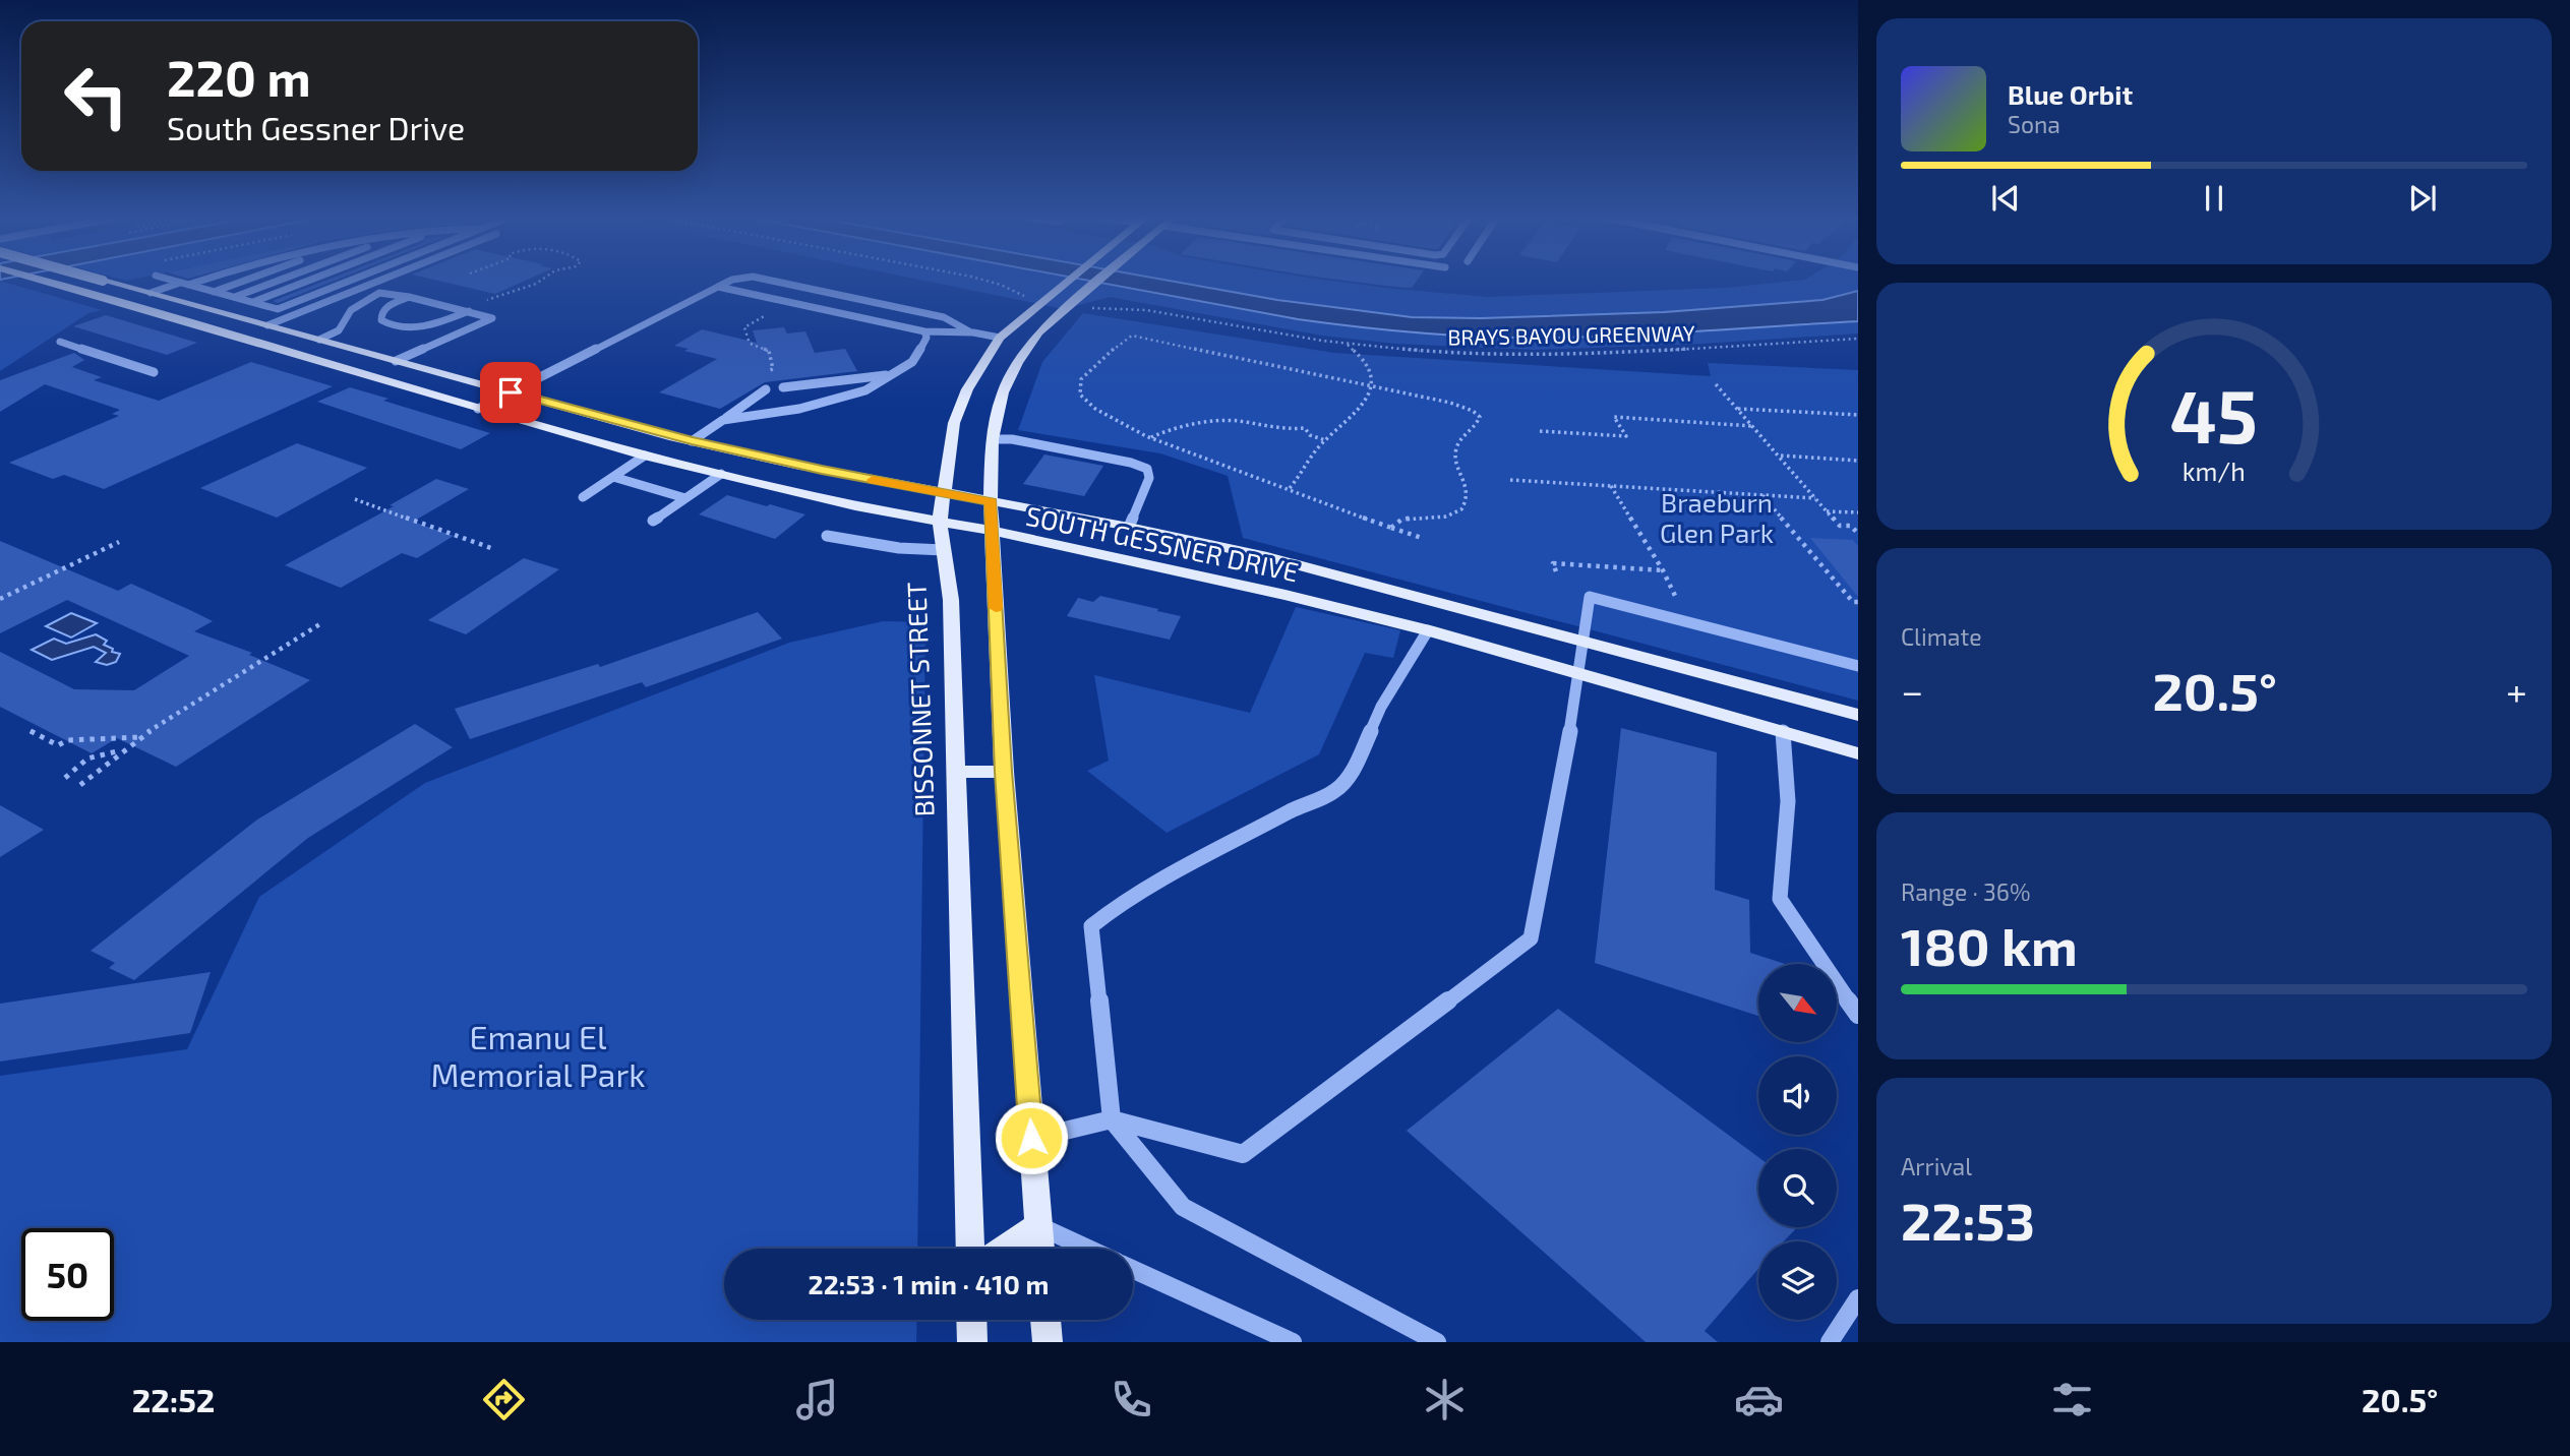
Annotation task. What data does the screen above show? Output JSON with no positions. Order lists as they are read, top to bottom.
{
  "streets": {
    "main road": ["SOUTH GESSNER DRIVE", "BISSONNET STREET"],
    "path": ["BRAYS BAYOU GREENWAY"]
  },
  "crossings": [
    ["SOUTH GESSNER DRIVE", "BISSONNET STREET"]
  ],
  "parks": ["Braeburn Glen Park", "Emanu El Memorial Park"],
  "north": "bottom right",
  "page": {
    "turn": ["220 m", "South Gessner Drive"],
    "song": ["Blue Orbit", "Sona"],
    "tile": [
      "Climate",
      ["Range · 36%", "180 km"],
      ["Arrival", "22:53"]
    ],
    "heat": ["−", "20.5°", "+"],
    "limit": "50",
    "trip": "22:53 · 1 min · 410 m",
    "tabs": ["22:52", "20.5°"],
    "gauge": ["45", "km/h"]
  }
}
